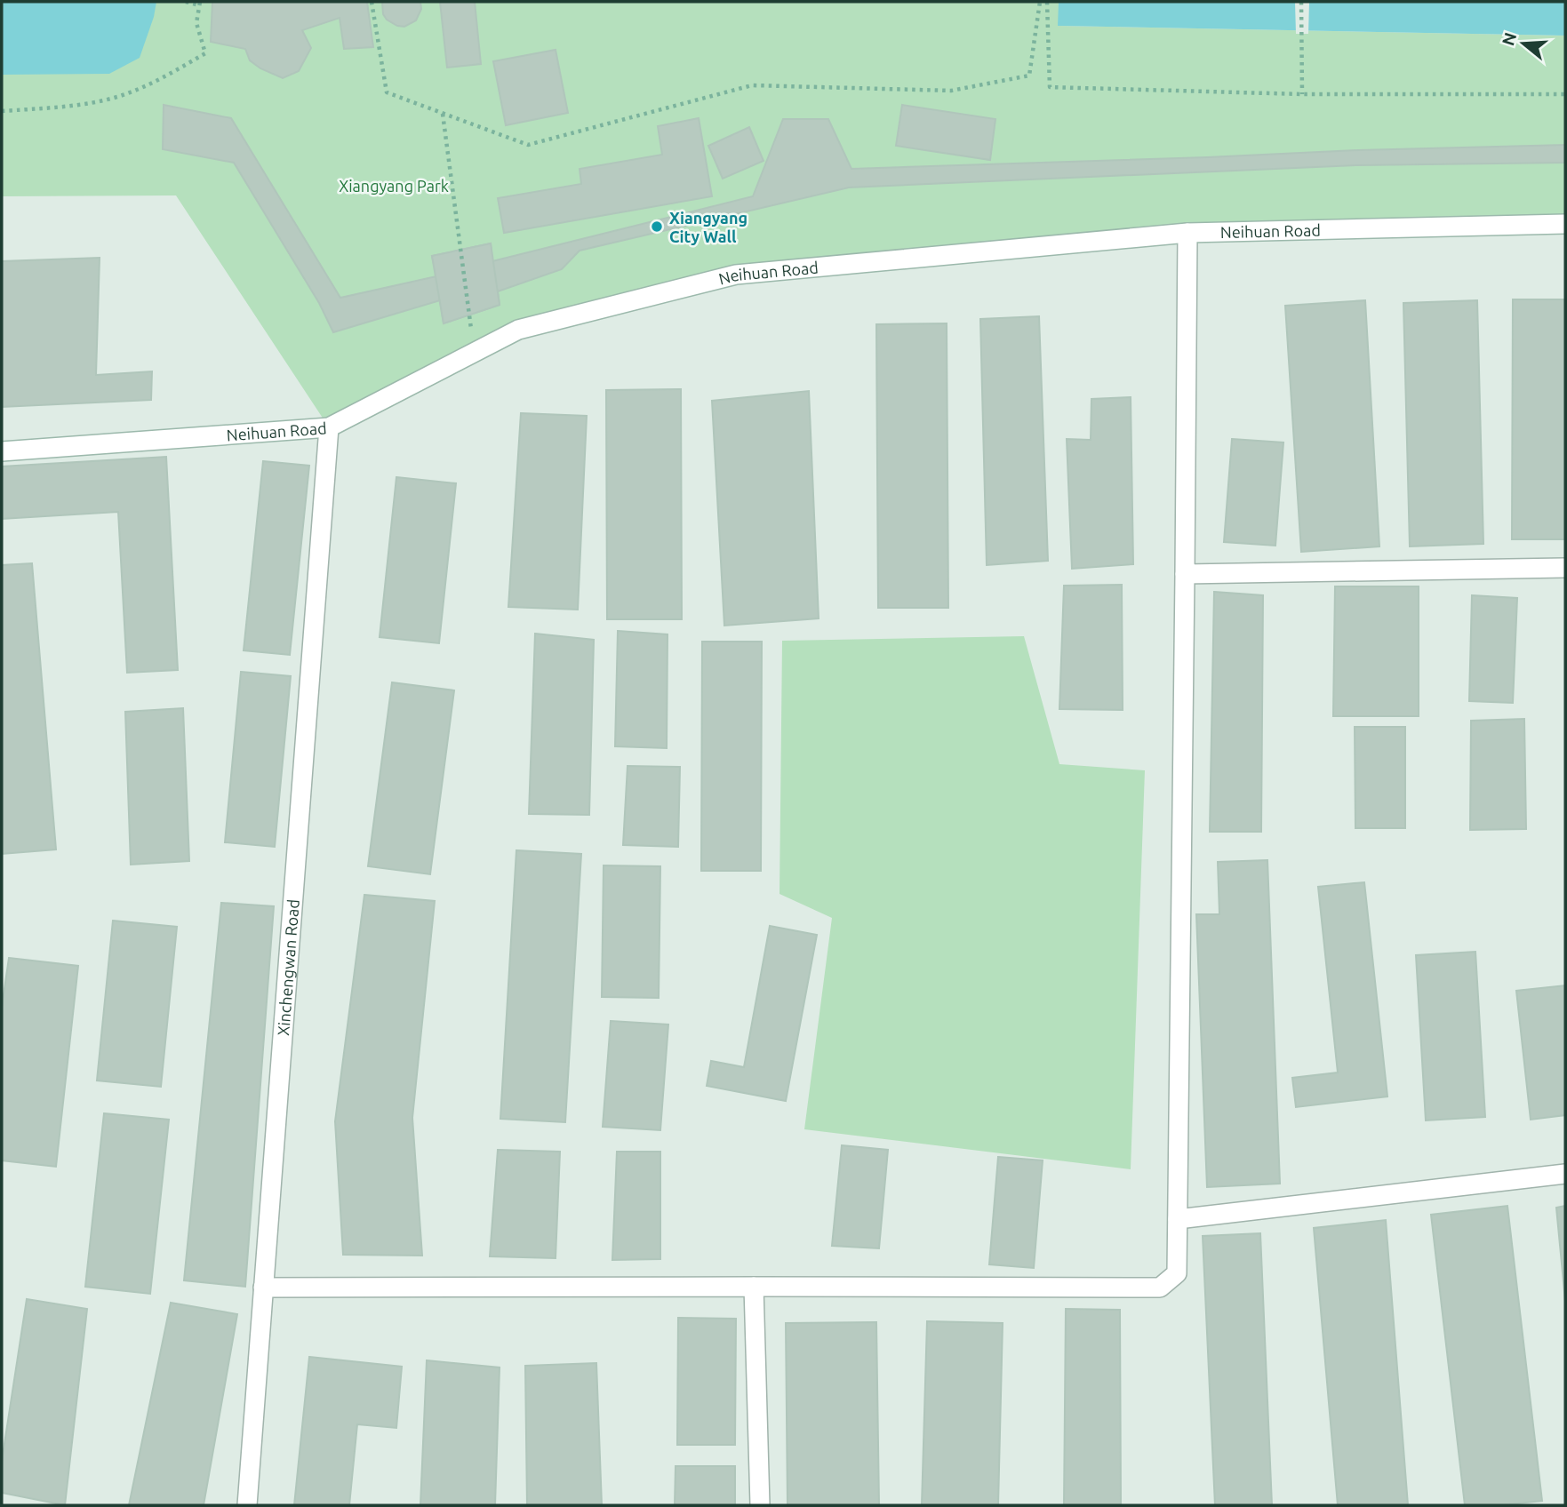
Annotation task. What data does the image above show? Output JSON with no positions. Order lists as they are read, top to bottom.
{
  "streets": {
    "street": ["Neihuan Road", "Xinchengwan Road"]
  },
  "crossings": [
    ["Neihuan Road", "Xinchengwan Road"]
  ],
  "parks": ["Xiangyang Park"],
  "places": ["Xiangyang City Wall"],
  "north": "left"
}
